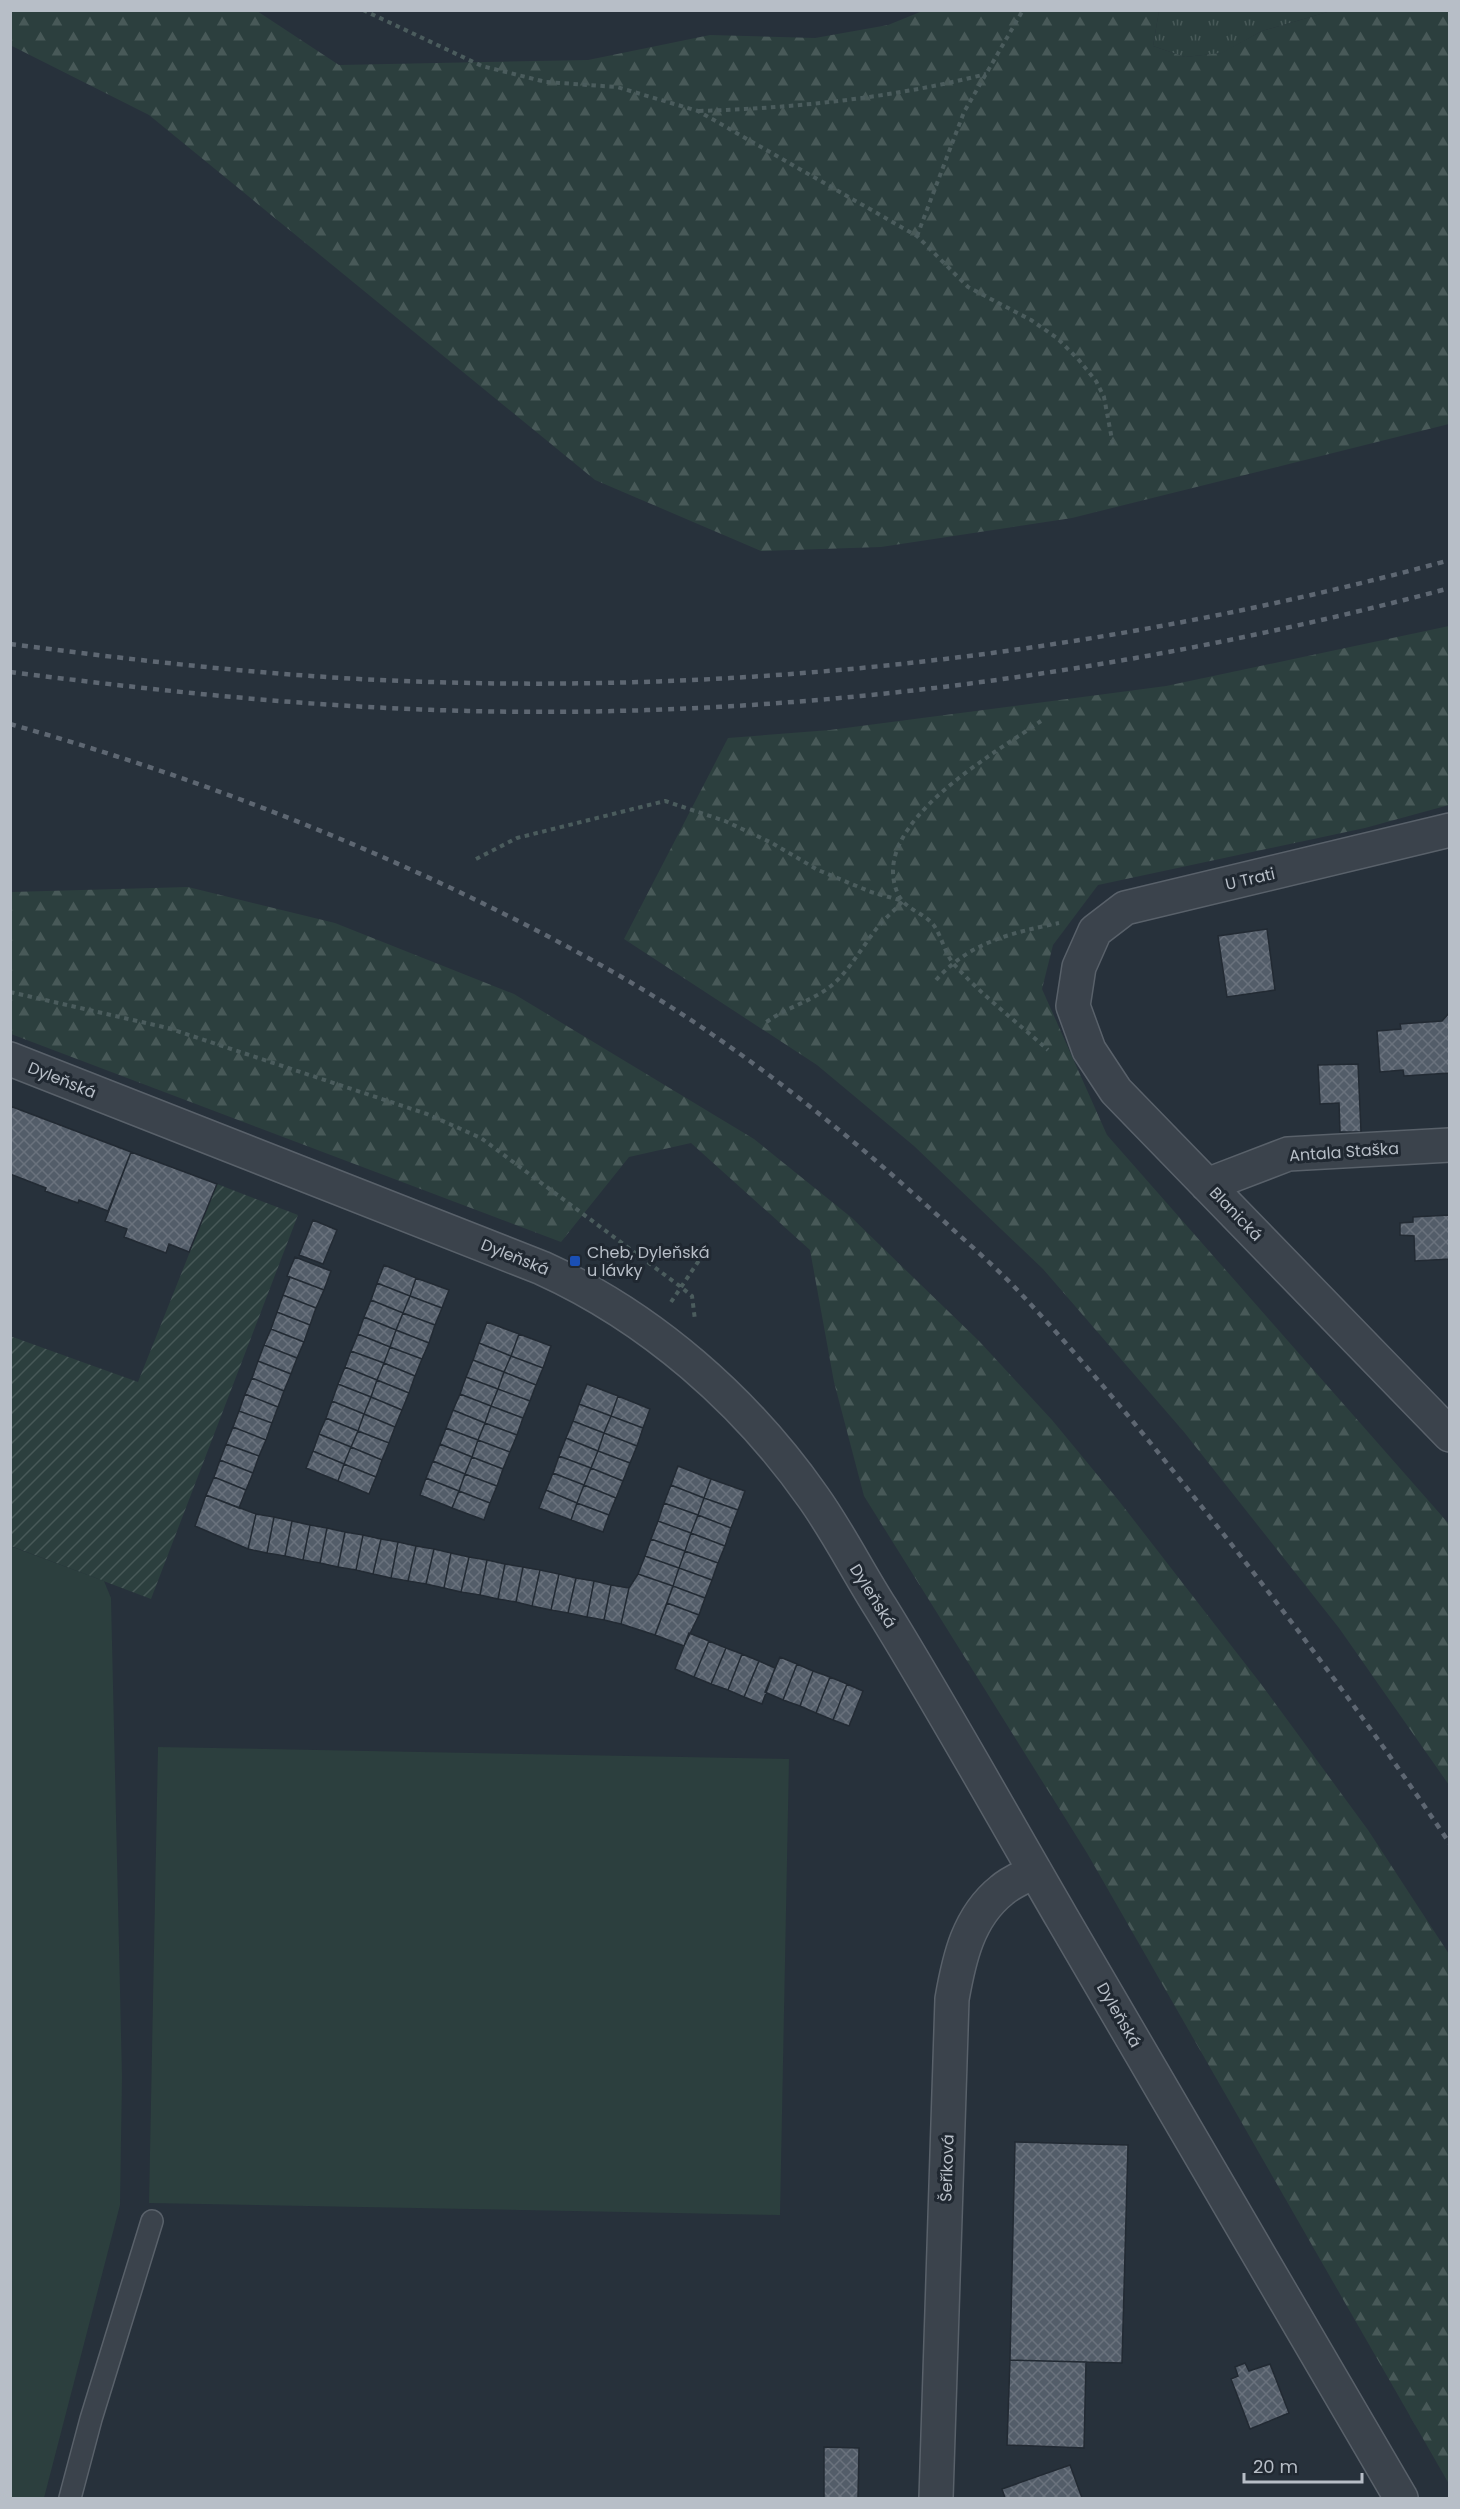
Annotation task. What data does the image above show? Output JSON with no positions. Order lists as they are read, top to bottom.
{
  "streets": {
    "street": [
      "U Trati",
      "Dyleňská",
      "Antala Staška",
      "Blanická",
      "Šeříková"
    ]
  },
  "crossings": [
    ["U Trati", "Blanická"],
    ["Dyleňská", "Šeříková"],
    ["Antala Staška", "Blanická"]
  ],
  "places": {
    "transit": ["Cheb, Dyleňská u lávky"]
  },
  "scale_bar": "20 m"
}
